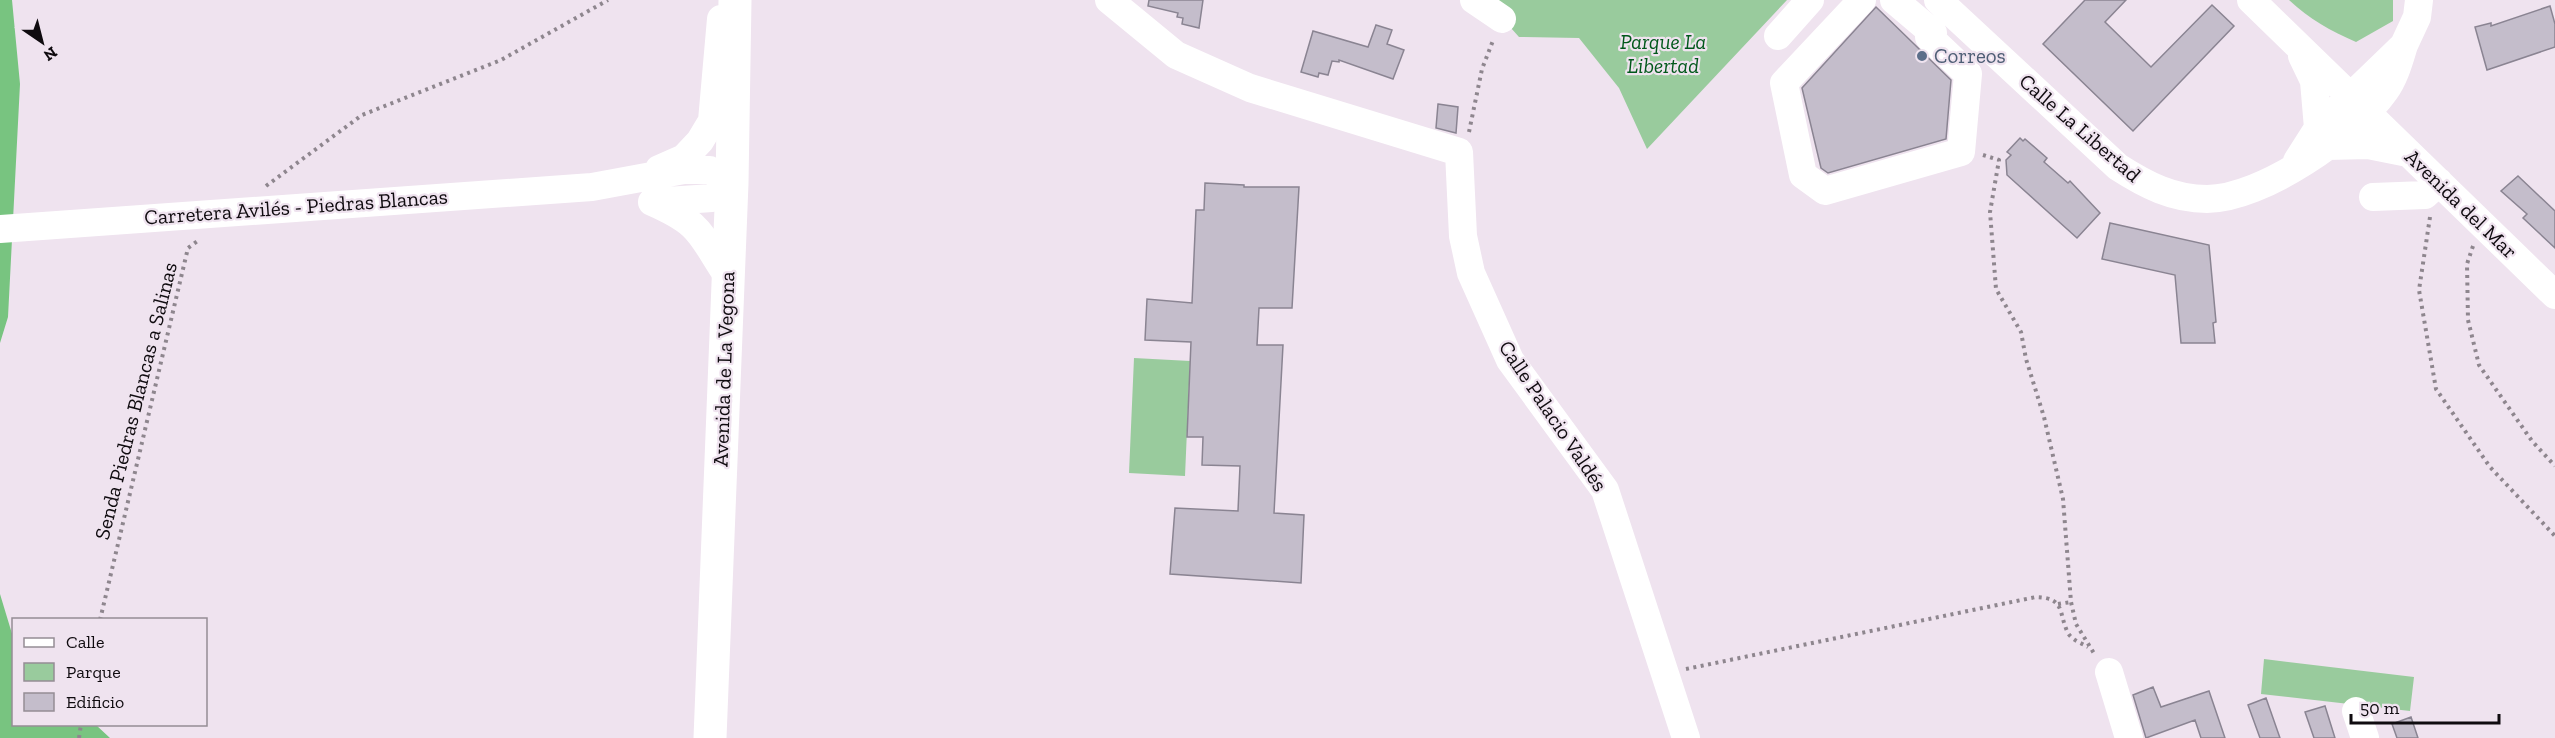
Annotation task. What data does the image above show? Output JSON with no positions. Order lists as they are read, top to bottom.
{
  "streets": {
    "main road": ["Avenida de La Vegona"],
    "street": [
      "Calle La Libertad",
      "Avenida del Mar",
      "Carretera Avilés - Piedras Blancas",
      "Calle Palacio Valdés"
    ],
    "path": ["Senda Piedras Blancas a Salinas"]
  },
  "crossings": [
    ["Calle La Libertad", "Avenida del Mar"],
    ["Carretera Avilés - Piedras Blancas", "Avenida de La Vegona"]
  ],
  "parks": ["Parque La Libertad"],
  "places": ["Correos"],
  "legend": ["Calle", "Parque", "Edificio"],
  "scale_bar": "50 m",
  "north": "bottom right"
}
